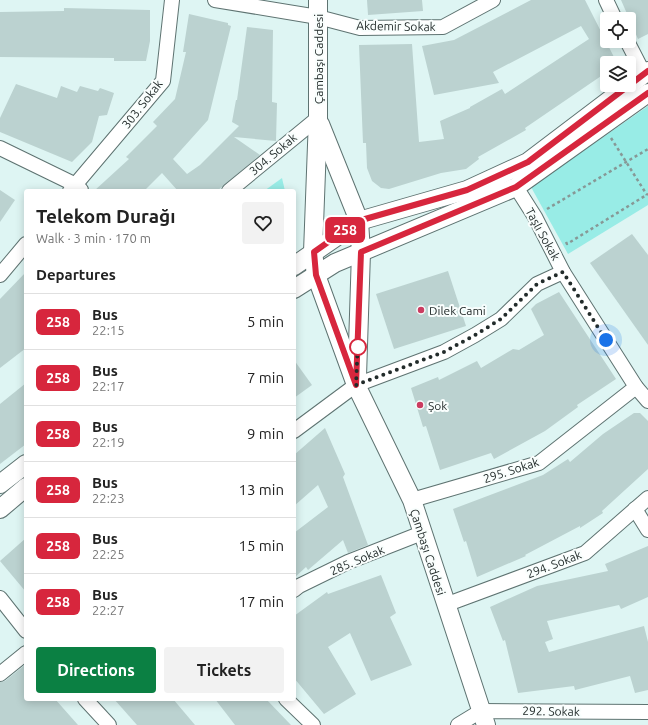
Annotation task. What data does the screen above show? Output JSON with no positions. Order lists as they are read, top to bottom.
{
  "streets": {
    "main road": ["Çambaşı Caddesi"],
    "street": [
      "Akdemir Sokak",
      "303. Sokak",
      "304. Sokak",
      "Taşlı Sokak",
      "295. Sokak",
      "285. Sokak",
      "294. Sokak",
      "292. Sokak"
    ]
  },
  "crossings": [
    ["Akdemir Sokak", "Çambaşı Caddesi"],
    ["Çambaşı Caddesi", "304. Sokak"],
    ["Çambaşı Caddesi", "295. Sokak"],
    ["Çambaşı Caddesi", "285. Sokak"],
    ["Çambaşı Caddesi", "294. Sokak"],
    ["Çambaşı Caddesi", "292. Sokak"],
    ["Taşlı Sokak", "295. Sokak"]
  ],
  "places": ["Dilek Cami", "Şok"],
  "lines": ["bus line 258"],
  "page": {
    "on_map": "258",
    "heading": [
      ["Telekom Durağı", "Walk · 3 min · 170 m"],
      "Departures"
    ],
    "list": [
      {
        "mark": "258",
        "name": "Bus",
        "note": "22:15",
        "value": "5 min"
      },
      {
        "mark": "258",
        "name": "Bus",
        "note": "22:17",
        "value": "7 min"
      },
      {
        "mark": "258",
        "name": "Bus",
        "note": "22:19",
        "value": "9 min"
      },
      {
        "mark": "258",
        "name": "Bus",
        "note": "22:23",
        "value": "13 min"
      },
      {
        "mark": "258",
        "name": "Bus",
        "note": "22:25",
        "value": "15 min"
      },
      {
        "mark": "258",
        "name": "Bus",
        "note": "22:27",
        "value": "17 min"
      }
    ],
    "buttons": ["Directions", "Tickets"]
  }
}
